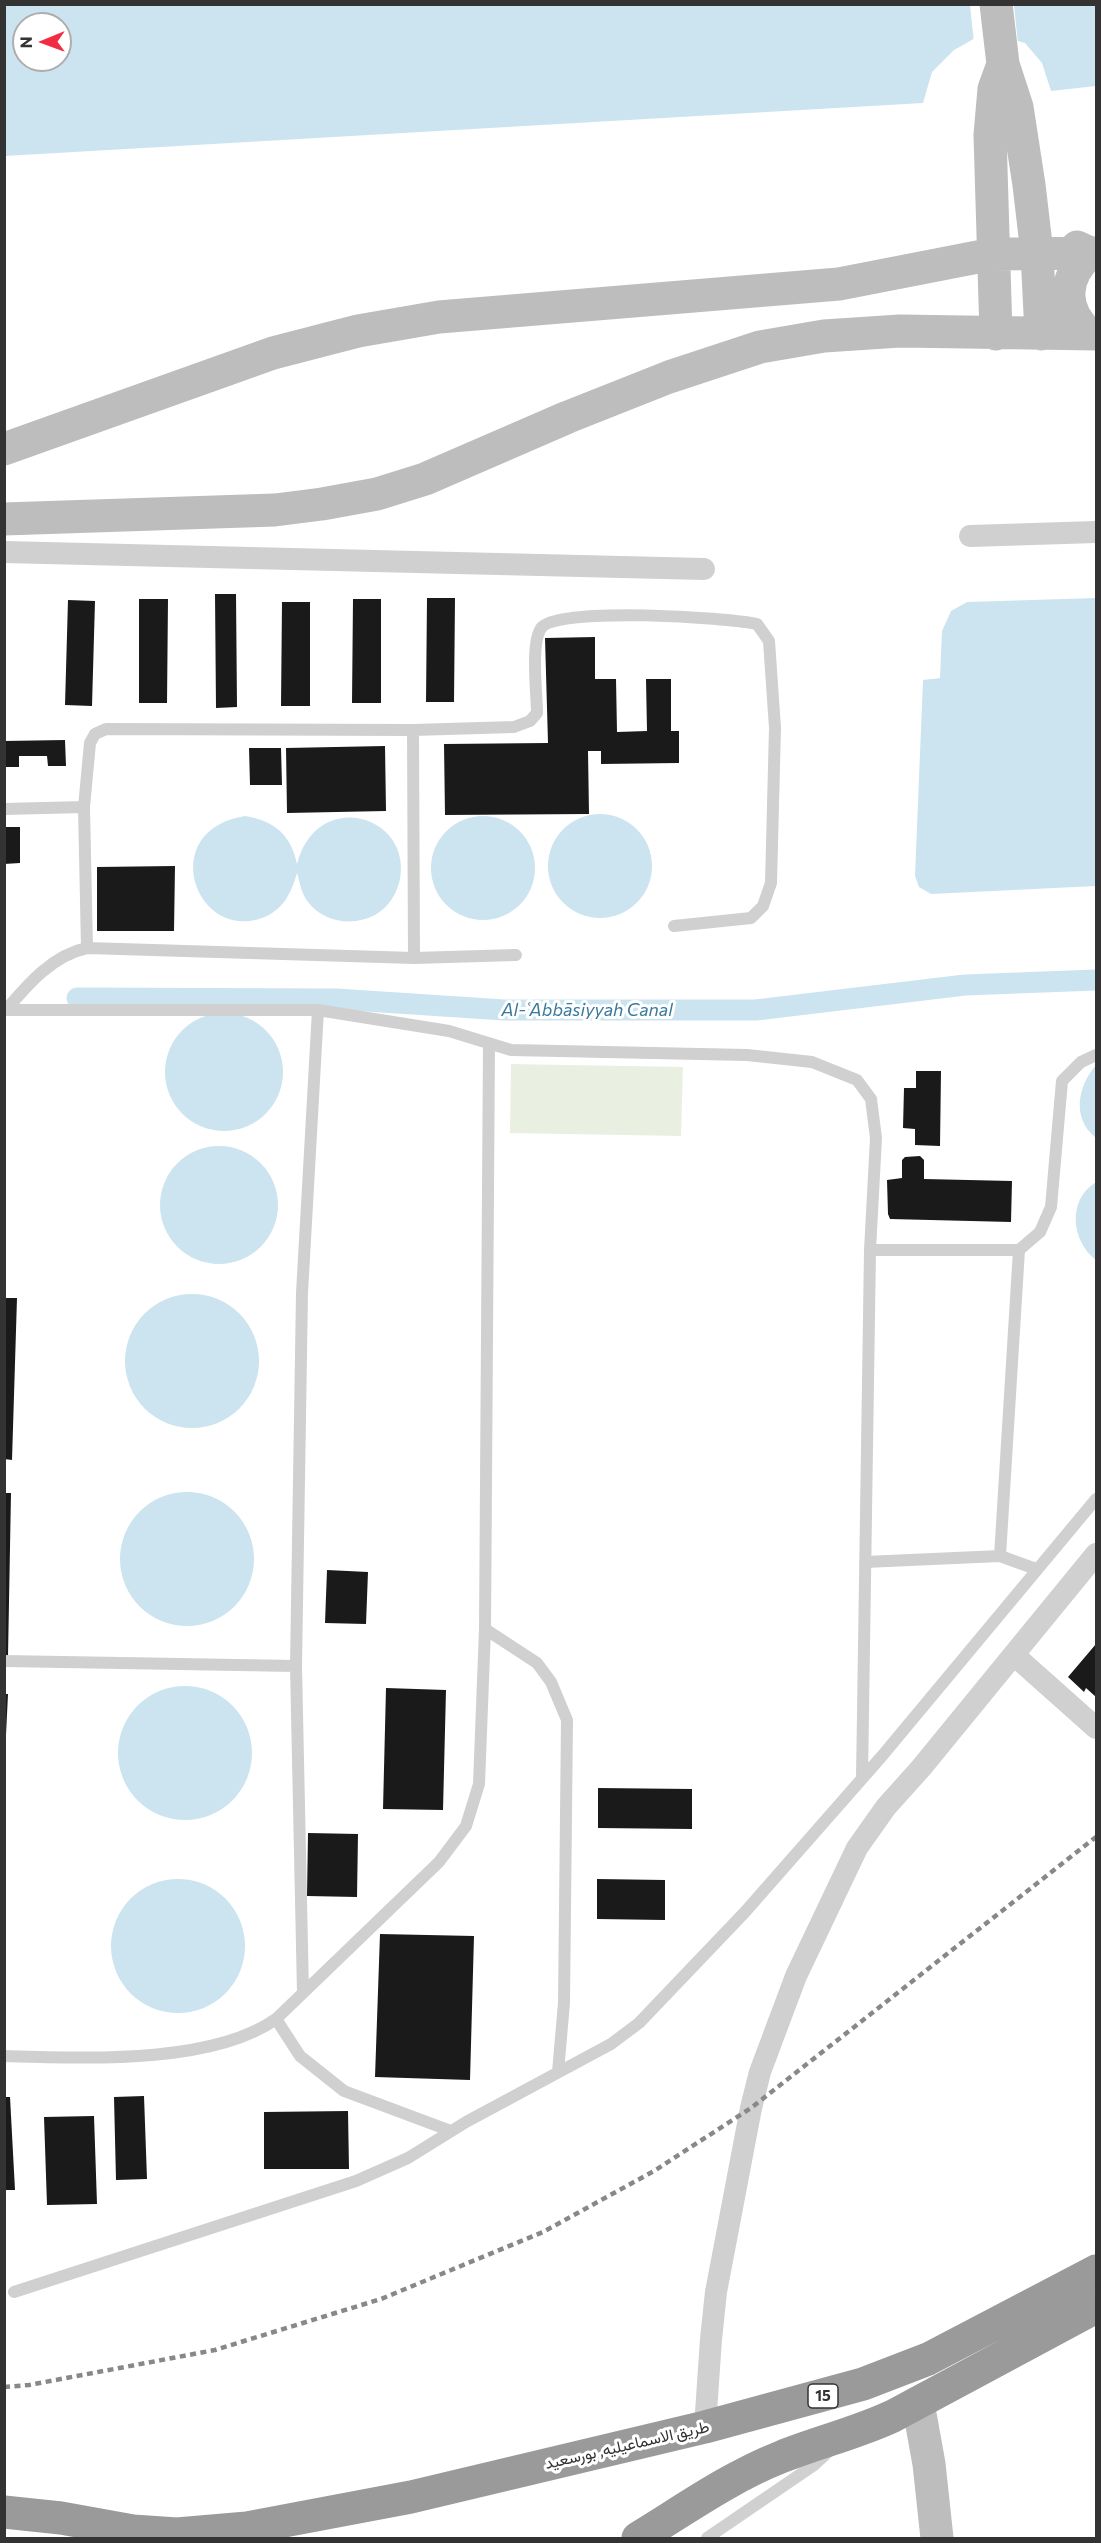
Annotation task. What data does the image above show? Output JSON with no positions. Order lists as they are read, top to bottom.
{
  "streets": {
    "highway": ["15", "طريق الاسماعيليه, بورسعيد"]
  },
  "water": ["Al-ʿAbbāsiyyah Canal"],
  "north": "left"
}
